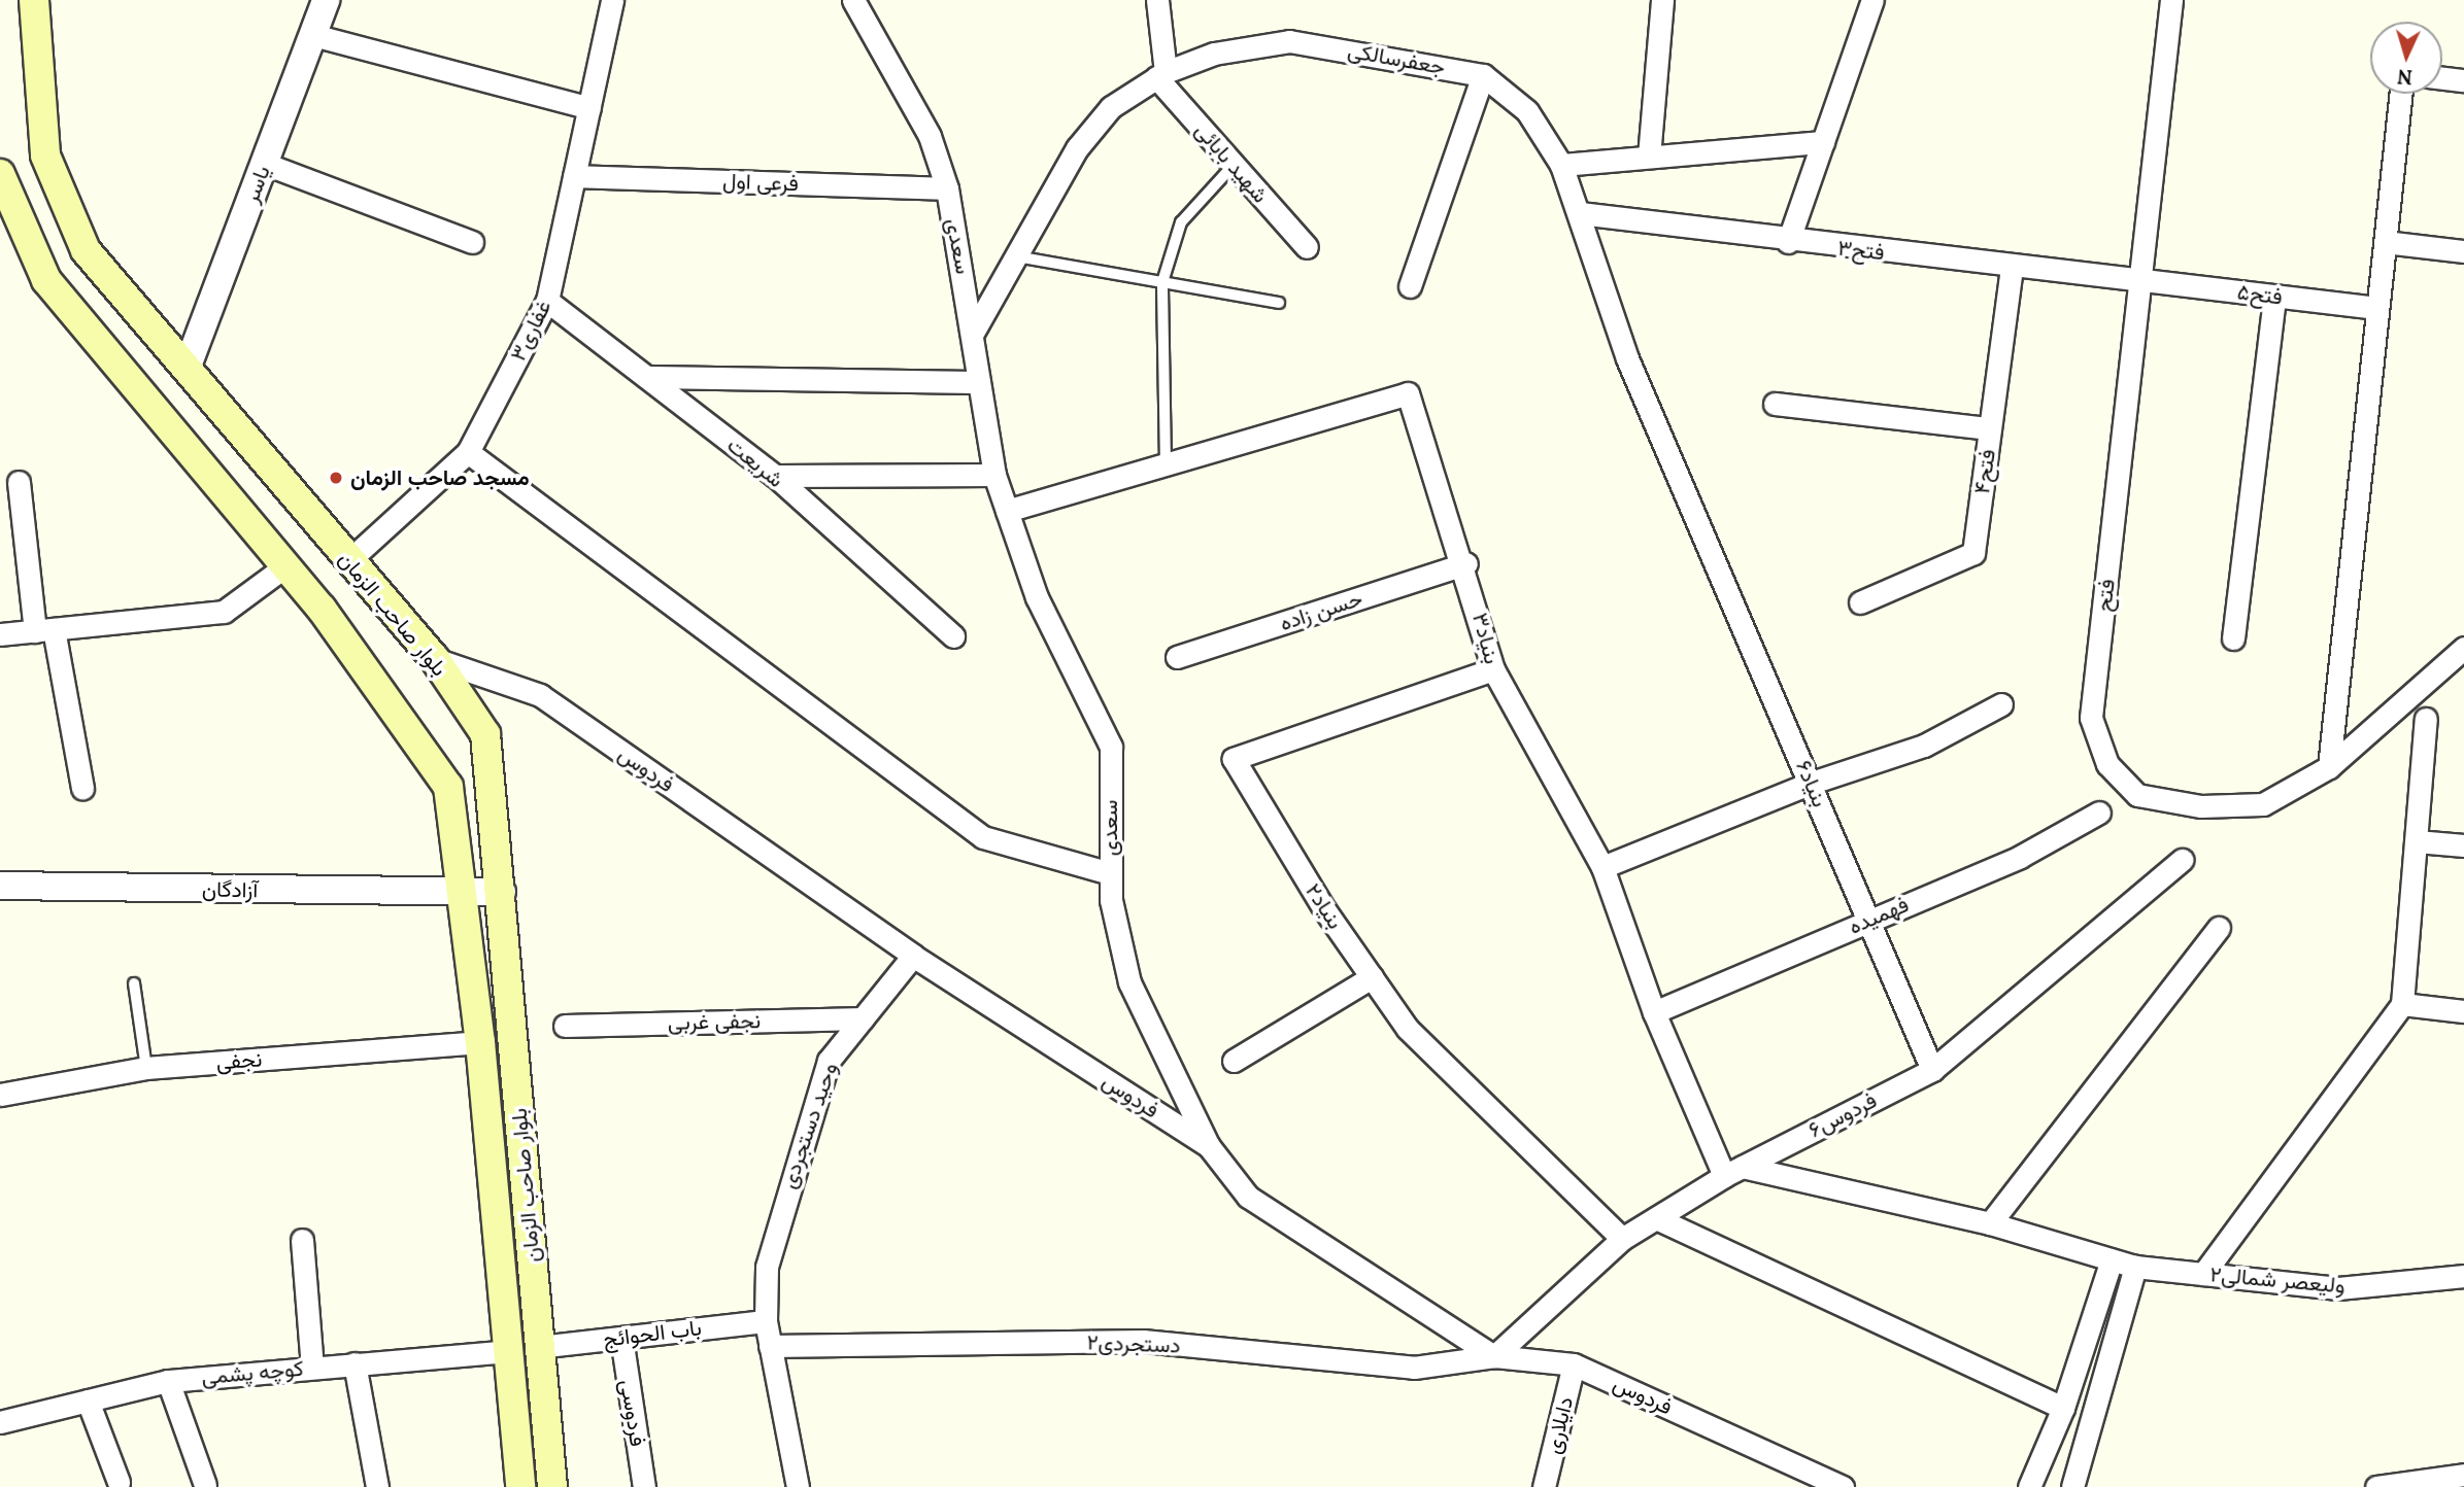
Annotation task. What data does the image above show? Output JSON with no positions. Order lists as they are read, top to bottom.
{
  "streets": {
    "main road": ["بلوار صاحب الزمان"],
    "street": [
      "جعفرسالکی",
      "شهید بابائی",
      "فرعی اول",
      "یاسر",
      "سعدی",
      "فتح۳",
      "فتح۵",
      "غفاری۳",
      "شریعت",
      "فتح۴",
      "فتح",
      "حسن زاده",
      "بنیاد۳",
      "فردوس",
      "بنیاد۶",
      "آزادگان",
      "بنیاد۲",
      "فهمیده",
      "نجفی غربی",
      "نجفی",
      "فردوس۶",
      "وحید دستجردی",
      "ولیعصر شمالی۲",
      "باب الحوائج",
      "دستجردی۲",
      "کوچه پشمی",
      "فردوسی",
      "دایلاری"
    ]
  },
  "crossings": [
    ["جعفرسالکی", "شهید بابائی"],
    ["جعفرسالکی", "سعدی"],
    ["جعفرسالکی", "فتح۳"],
    ["جعفرسالکی", "بنیاد۶"],
    ["فرعی اول", "سعدی"],
    ["فرعی اول", "غفاری۳"],
    ["یاسر", "بلوار صاحب الزمان"],
    ["سعدی", "فردوس"],
    ["فتح۳", "فتح۵"],
    ["فتح۳", "فتح۴"],
    ["فتح۳", "فتح"],
    ["فتح۵", "فتح"],
    ["غفاری۳", "شریعت"],
    ["غفاری۳", "بلوار صاحب الزمان"],
    ["حسن زاده", "بنیاد۳"],
    ["بلوار صاحب الزمان", "فردوس"],
    ["بلوار صاحب الزمان", "آزادگان"],
    ["بلوار صاحب الزمان", "نجفی"],
    ["بلوار صاحب الزمان", "باب الحوائج"],
    ["بلوار صاحب الزمان", "کوچه پشمی"],
    ["بنیاد۳", "بنیاد۲"],
    ["بنیاد۳", "فهمیده"],
    ["بنیاد۳", "فردوس۶"],
    ["بنیاد۳", "ولیعصر شمالی۲"],
    ["فردوس", "فردوس۶"],
    ["فردوس", "وحید دستجردی"],
    ["فردوس", "دستجردی۲"],
    ["فردوس", "دایلاری"],
    ["بنیاد۶", "فهمیده"],
    ["بنیاد۶", "فردوس۶"],
    ["بنیاد۲", "فردوس۶"],
    ["نجفی غربی", "وحید دستجردی"],
    ["فردوس۶", "ولیعصر شمالی۲"],
    ["فردوس۶", "دستجردی۲"],
    ["وحید دستجردی", "باب الحوائج"],
    ["وحید دستجردی", "دستجردی۲"],
    ["باب الحوائج", "فردوسی"]
  ],
  "places": ["مسجد صاحب الزمان"],
  "north": "bottom"
}
